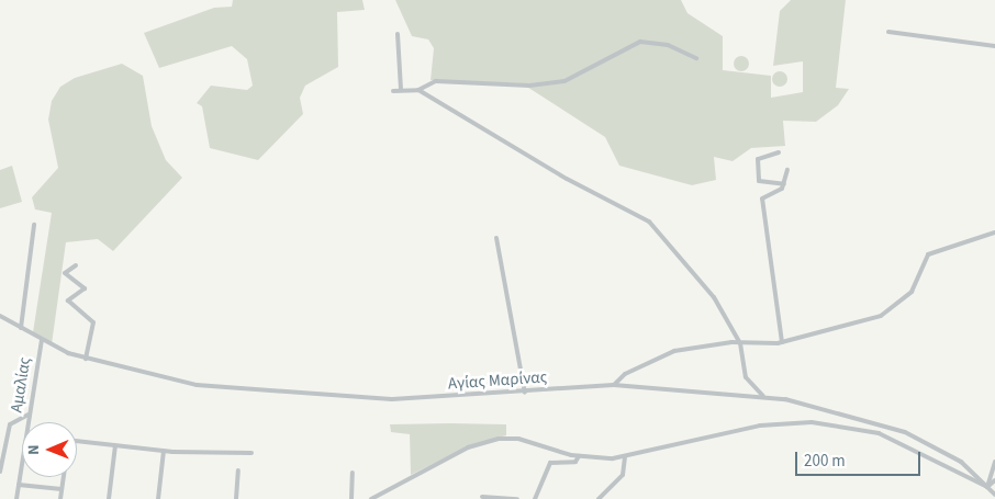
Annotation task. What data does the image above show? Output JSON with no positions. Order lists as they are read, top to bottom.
{
  "streets": {
    "street": ["Αγίας Μαρίνας", "Αμαλίας"]
  },
  "crossings": [
    ["Αγίας Μαρίνας", "Αμαλίας"]
  ],
  "scale_bar": "200 m",
  "north": "left"
}
